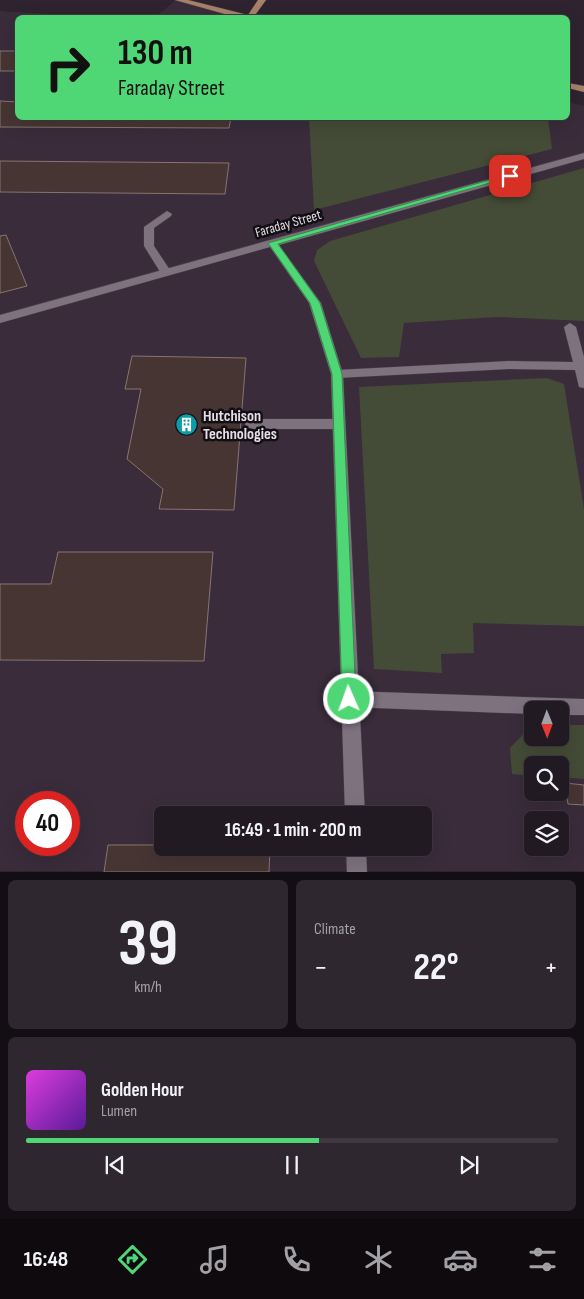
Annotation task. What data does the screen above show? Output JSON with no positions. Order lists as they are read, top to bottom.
{
  "streets": {
    "street": ["Faraday Street"]
  },
  "places": {
    "building": ["Hutchison Technologies"]
  },
  "north": "bottom",
  "page": {
    "turn": ["130 m", "Faraday Street"],
    "limit": "40",
    "trip": "16:49 · 1 min · 200 m",
    "tile": [
      ["39", "km/h"],
      "Climate"
    ],
    "heat": ["−", "22°", "+"],
    "song": ["Golden Hour", "Lumen"],
    "tabs": "16:48"
  }
}
